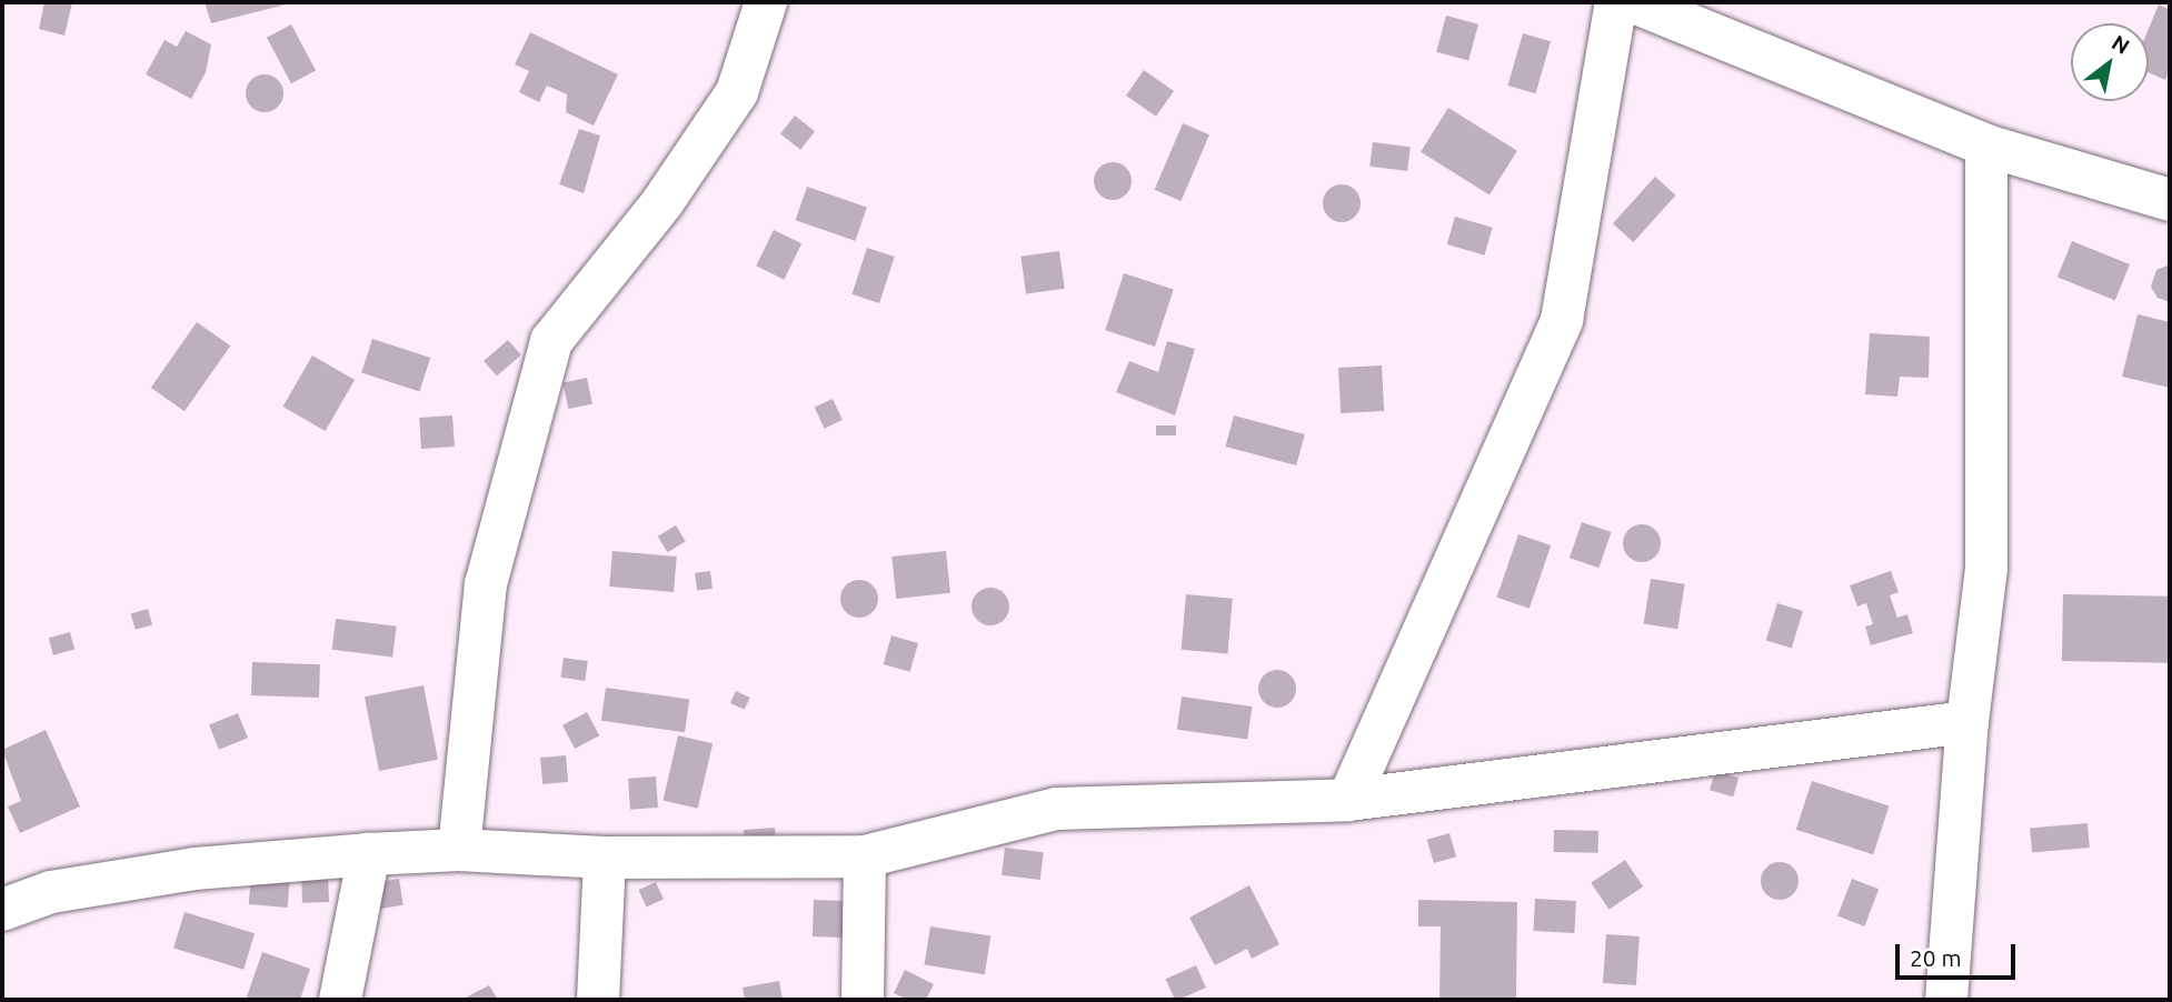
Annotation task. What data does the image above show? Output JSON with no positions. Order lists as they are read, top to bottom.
{
  "scale_bar": "20 m",
  "north": "top right"
}
